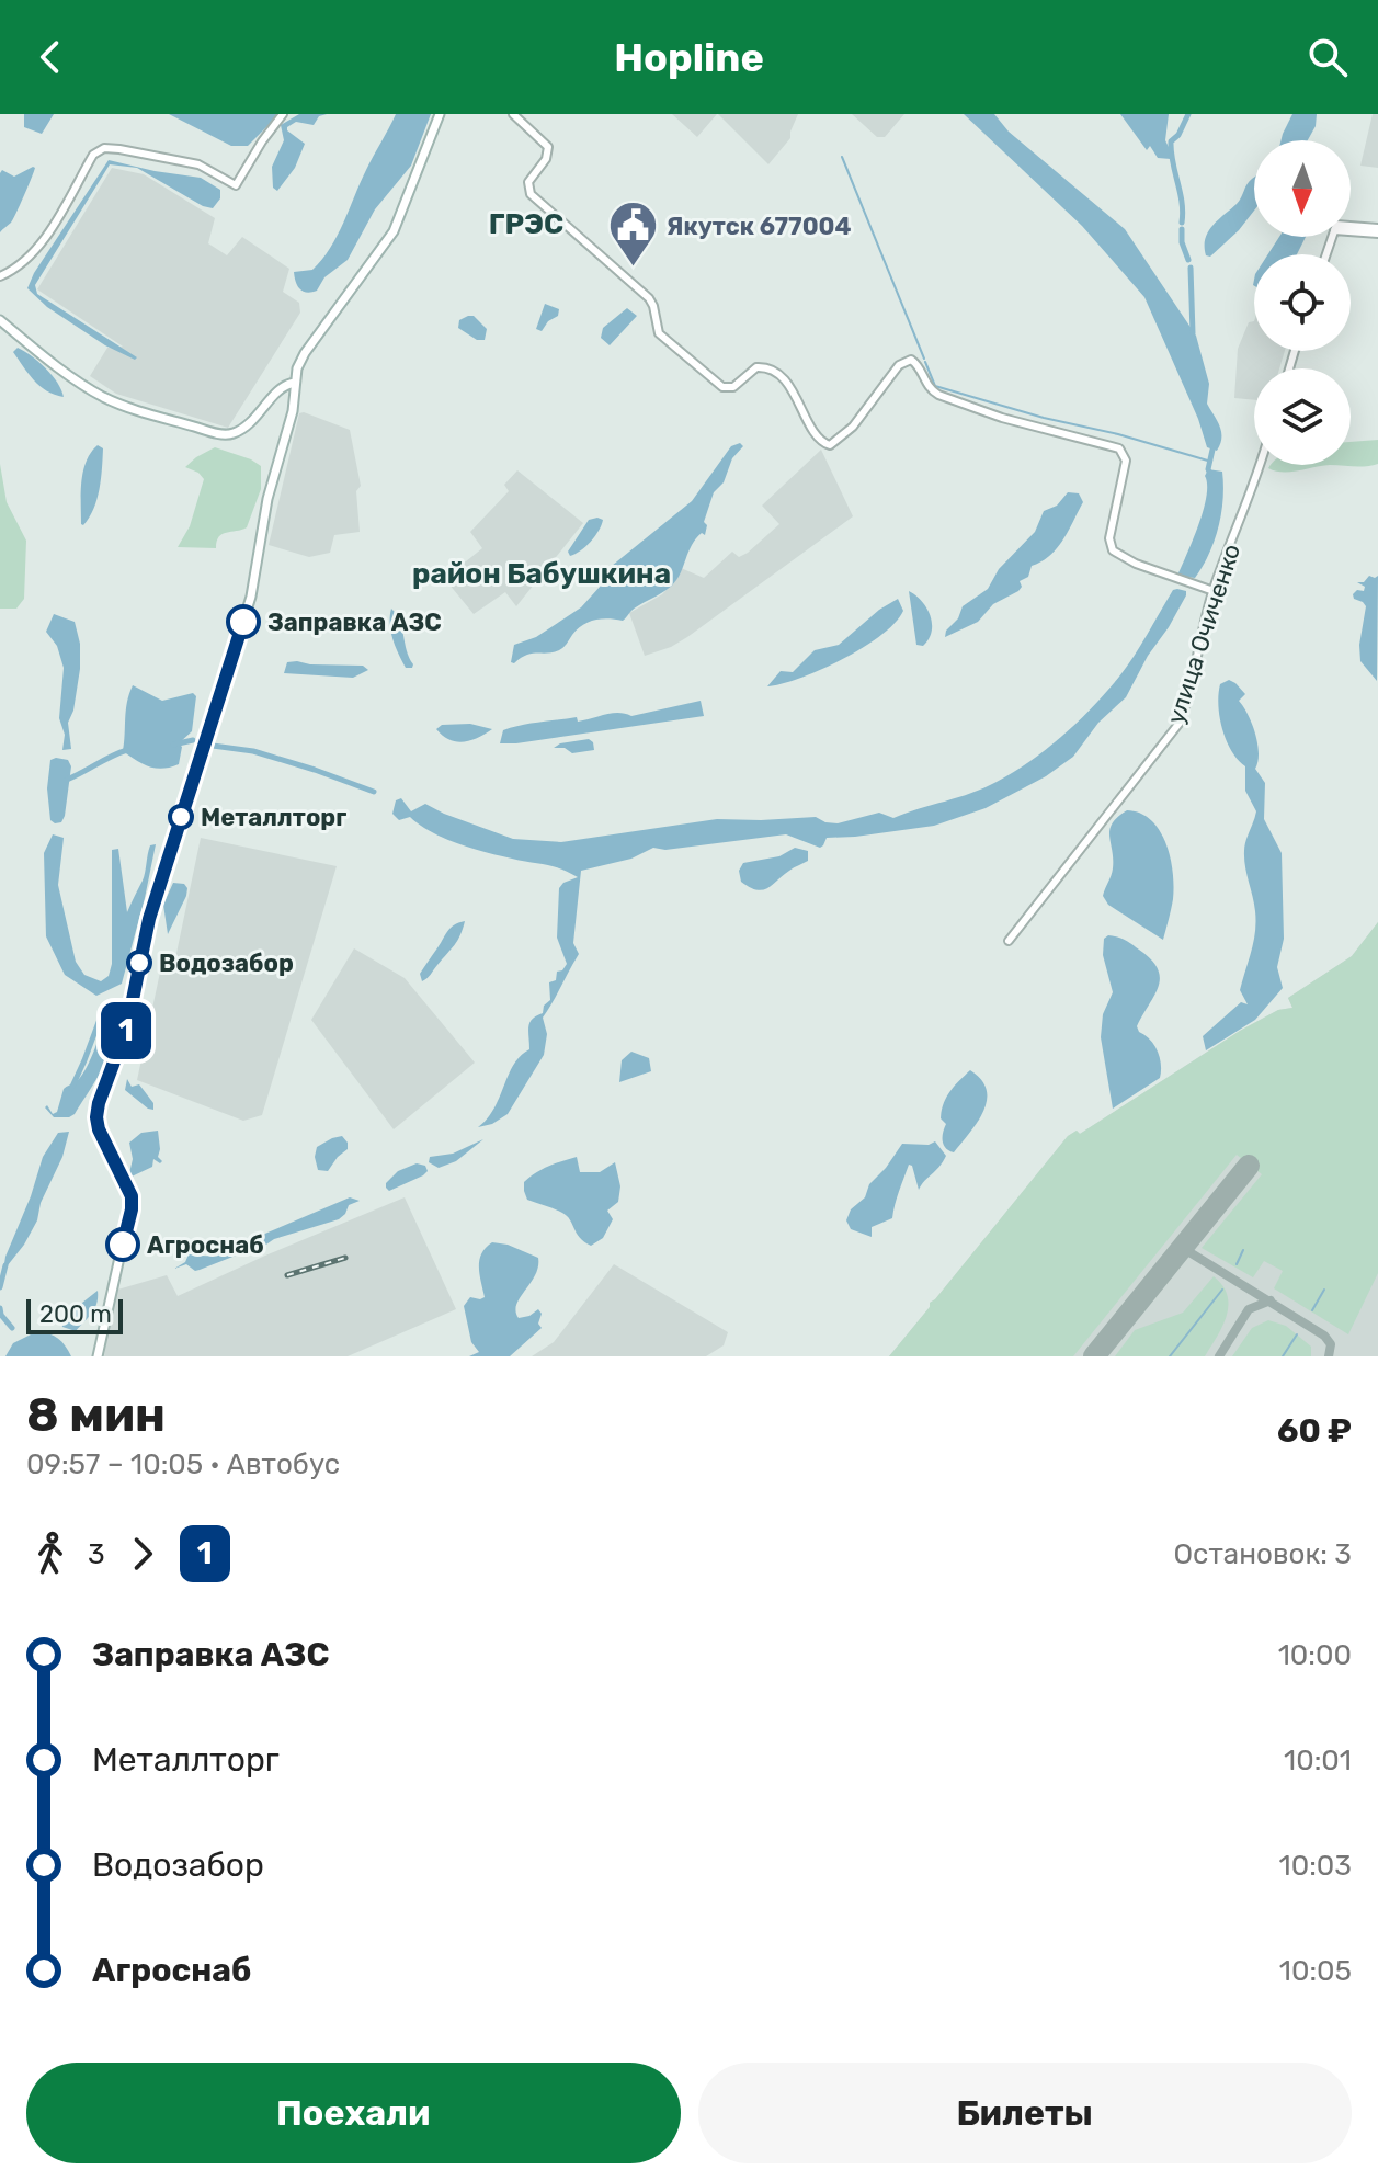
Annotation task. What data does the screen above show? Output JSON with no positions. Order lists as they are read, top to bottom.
{
  "streets": {
    "street": ["улица Очиченко"]
  },
  "districts": ["ГРЭС", "район Бабушкина"],
  "places": {
    "public building": ["Якутск 677004"],
    "other": [
      "Заправка АЗС",
      "Металлторг",
      "Водозабор",
      "Агроснаб"
    ]
  },
  "lines": ["bus line 1"],
  "scale_bar": "200 m",
  "north": "bottom",
  "page": {
    "header": "Hopline",
    "on_map": "1",
    "scale": "200 m",
    "heading": ["8 мин", "09:57 – 10:05 · Автобус", "60 ₽"],
    "legs": ["3", "1", "Остановок: 3"],
    "list": [
      {
        "name": "Заправка АЗС",
        "value": "10:00"
      },
      {
        "name": "Металлторг",
        "value": "10:01"
      },
      {
        "name": "Водозабор",
        "value": "10:03"
      },
      {
        "name": "Агроснаб",
        "value": "10:05"
      }
    ],
    "buttons": ["Поехали", "Билеты"]
  }
}
